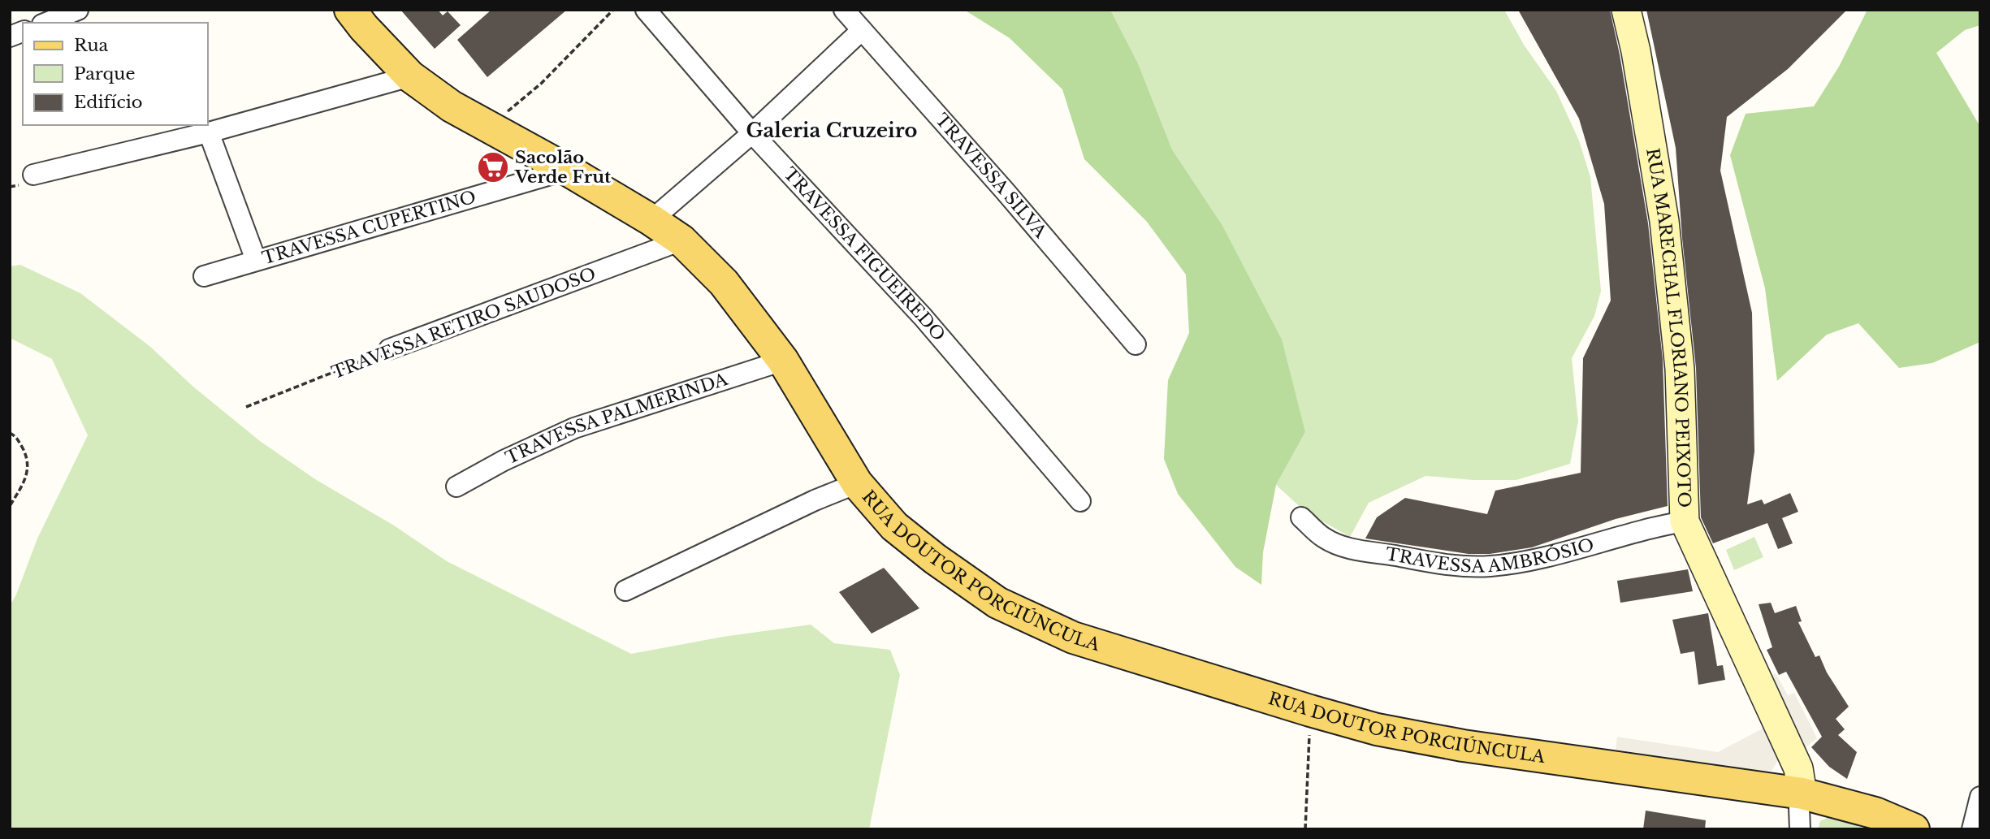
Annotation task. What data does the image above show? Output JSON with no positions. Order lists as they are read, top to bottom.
{
  "streets": {
    "main road": ["RUA MARECHAL FLORIANO PEIXOTO", "RUA DOUTOR PORCIÚNCULA"],
    "street": [
      "TRAVESSA SILVA",
      "TRAVESSA CUPERTINO",
      "TRAVESSA FIGUEIREDO",
      "TRAVESSA RETIRO SAUDOSO",
      "TRAVESSA PALMERINDA",
      "TRAVESSA AMBRÓSIO"
    ]
  },
  "crossings": [
    ["TRAVESSA CUPERTINO", "RUA DOUTOR PORCIÚNCULA"],
    ["TRAVESSA RETIRO SAUDOSO", "RUA DOUTOR PORCIÚNCULA"],
    ["RUA MARECHAL FLORIANO PEIXOTO", "TRAVESSA AMBRÓSIO"],
    ["RUA MARECHAL FLORIANO PEIXOTO", "RUA DOUTOR PORCIÚNCULA"],
    ["TRAVESSA PALMERINDA", "RUA DOUTOR PORCIÚNCULA"]
  ],
  "districts": ["Galeria Cruzeiro"],
  "places": {
    "supermarket": ["Sacolão Verde Frut"]
  },
  "legend": ["Rua", "Parque", "Edifício"]
}
